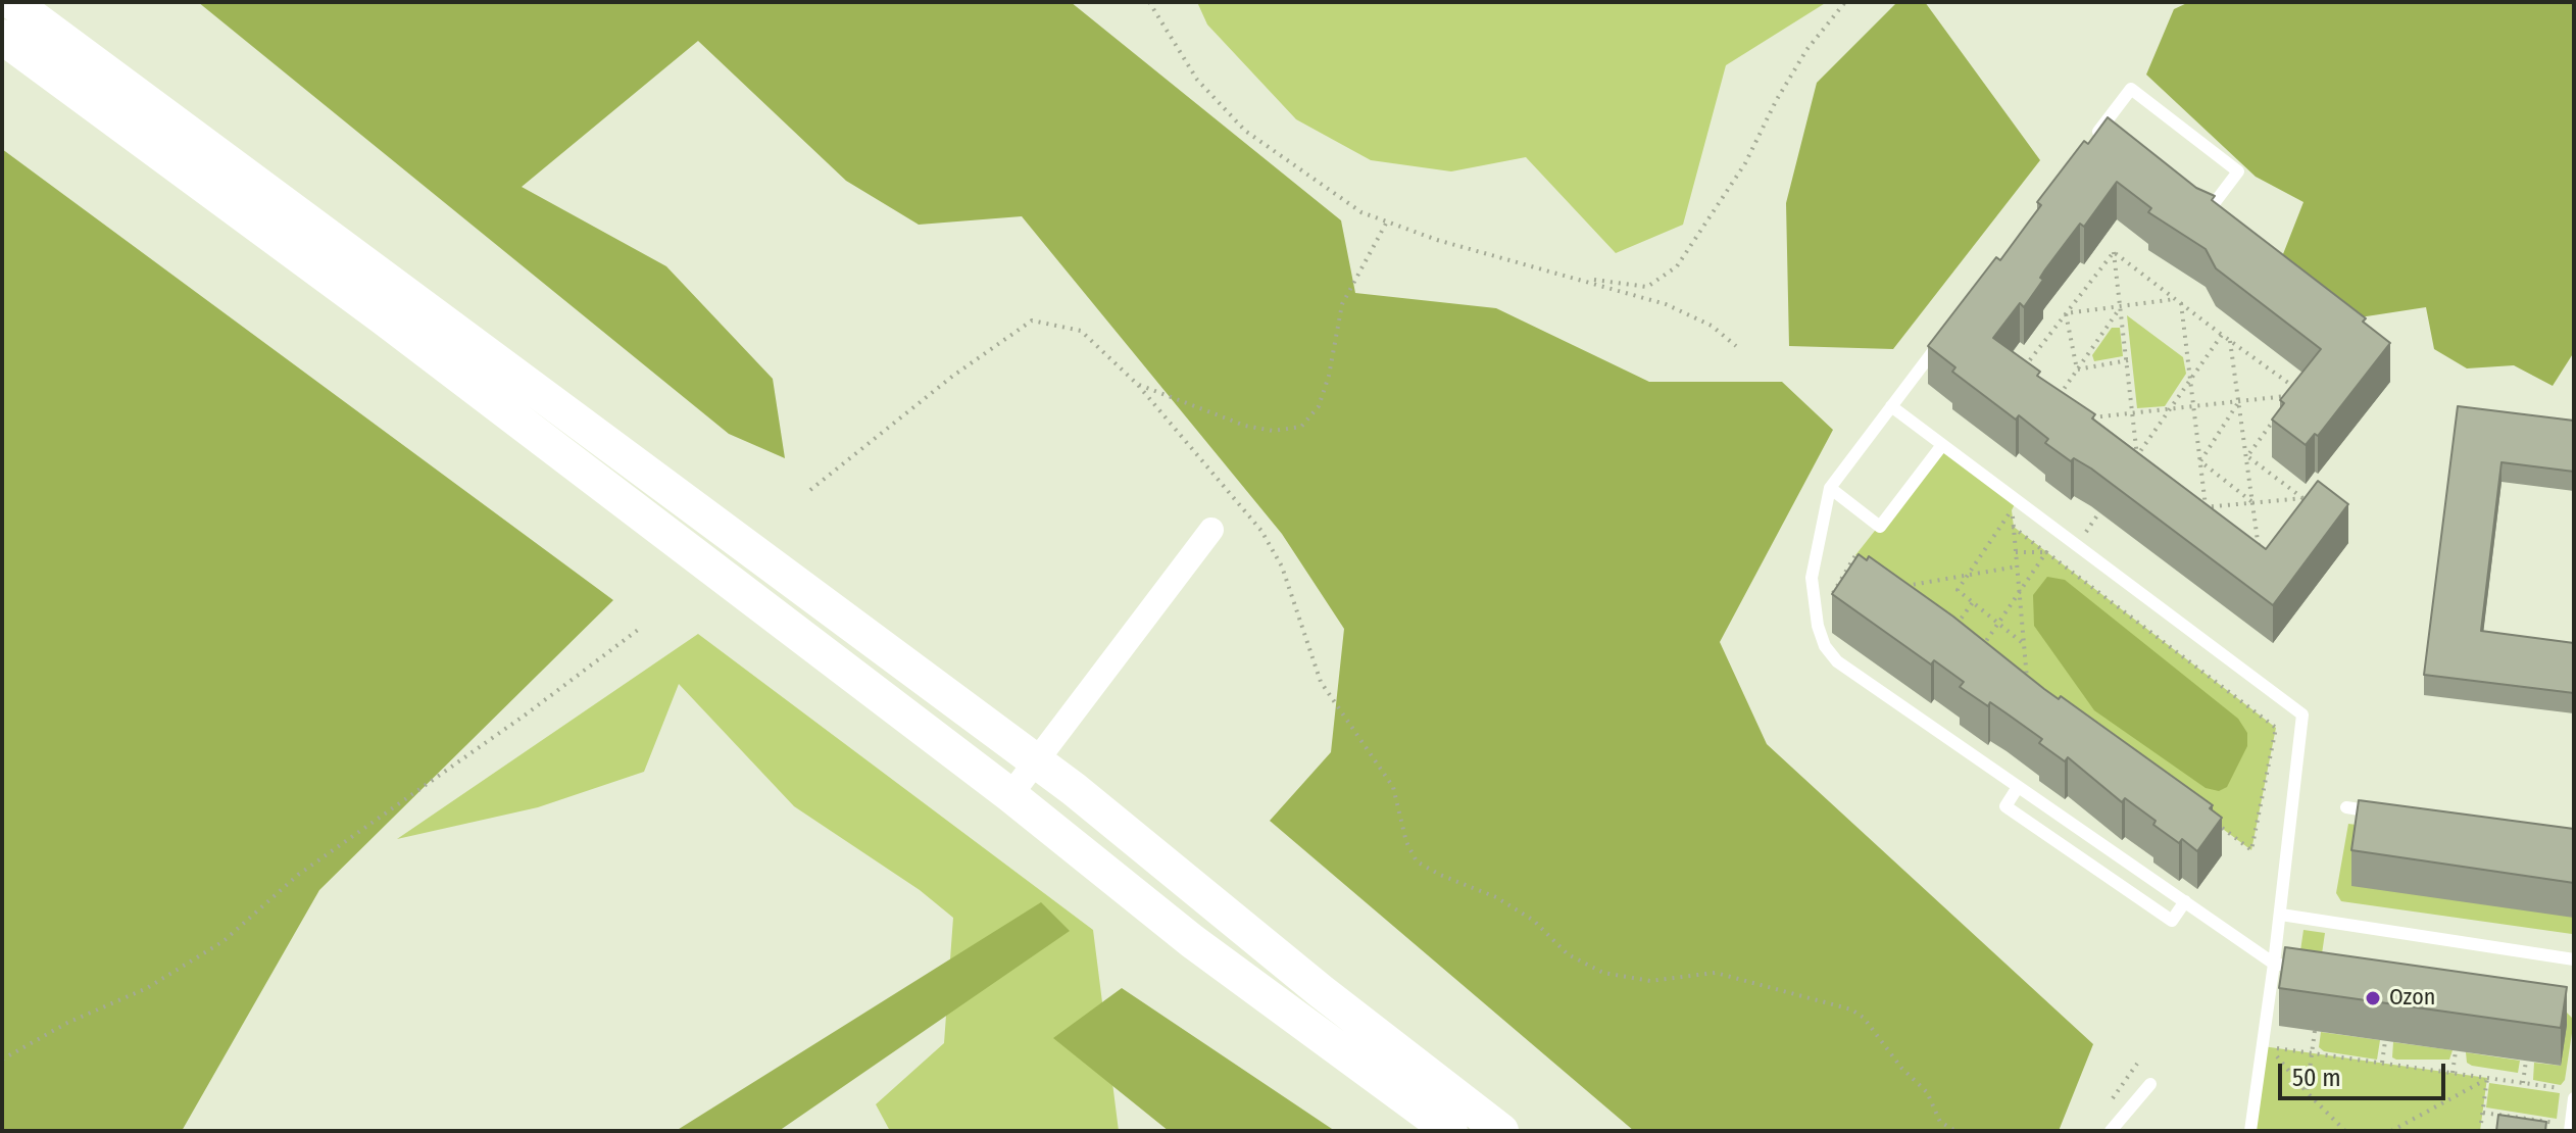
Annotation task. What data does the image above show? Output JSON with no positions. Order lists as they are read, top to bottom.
{
  "places": ["Ozon"],
  "scale_bar": "50 m"
}
